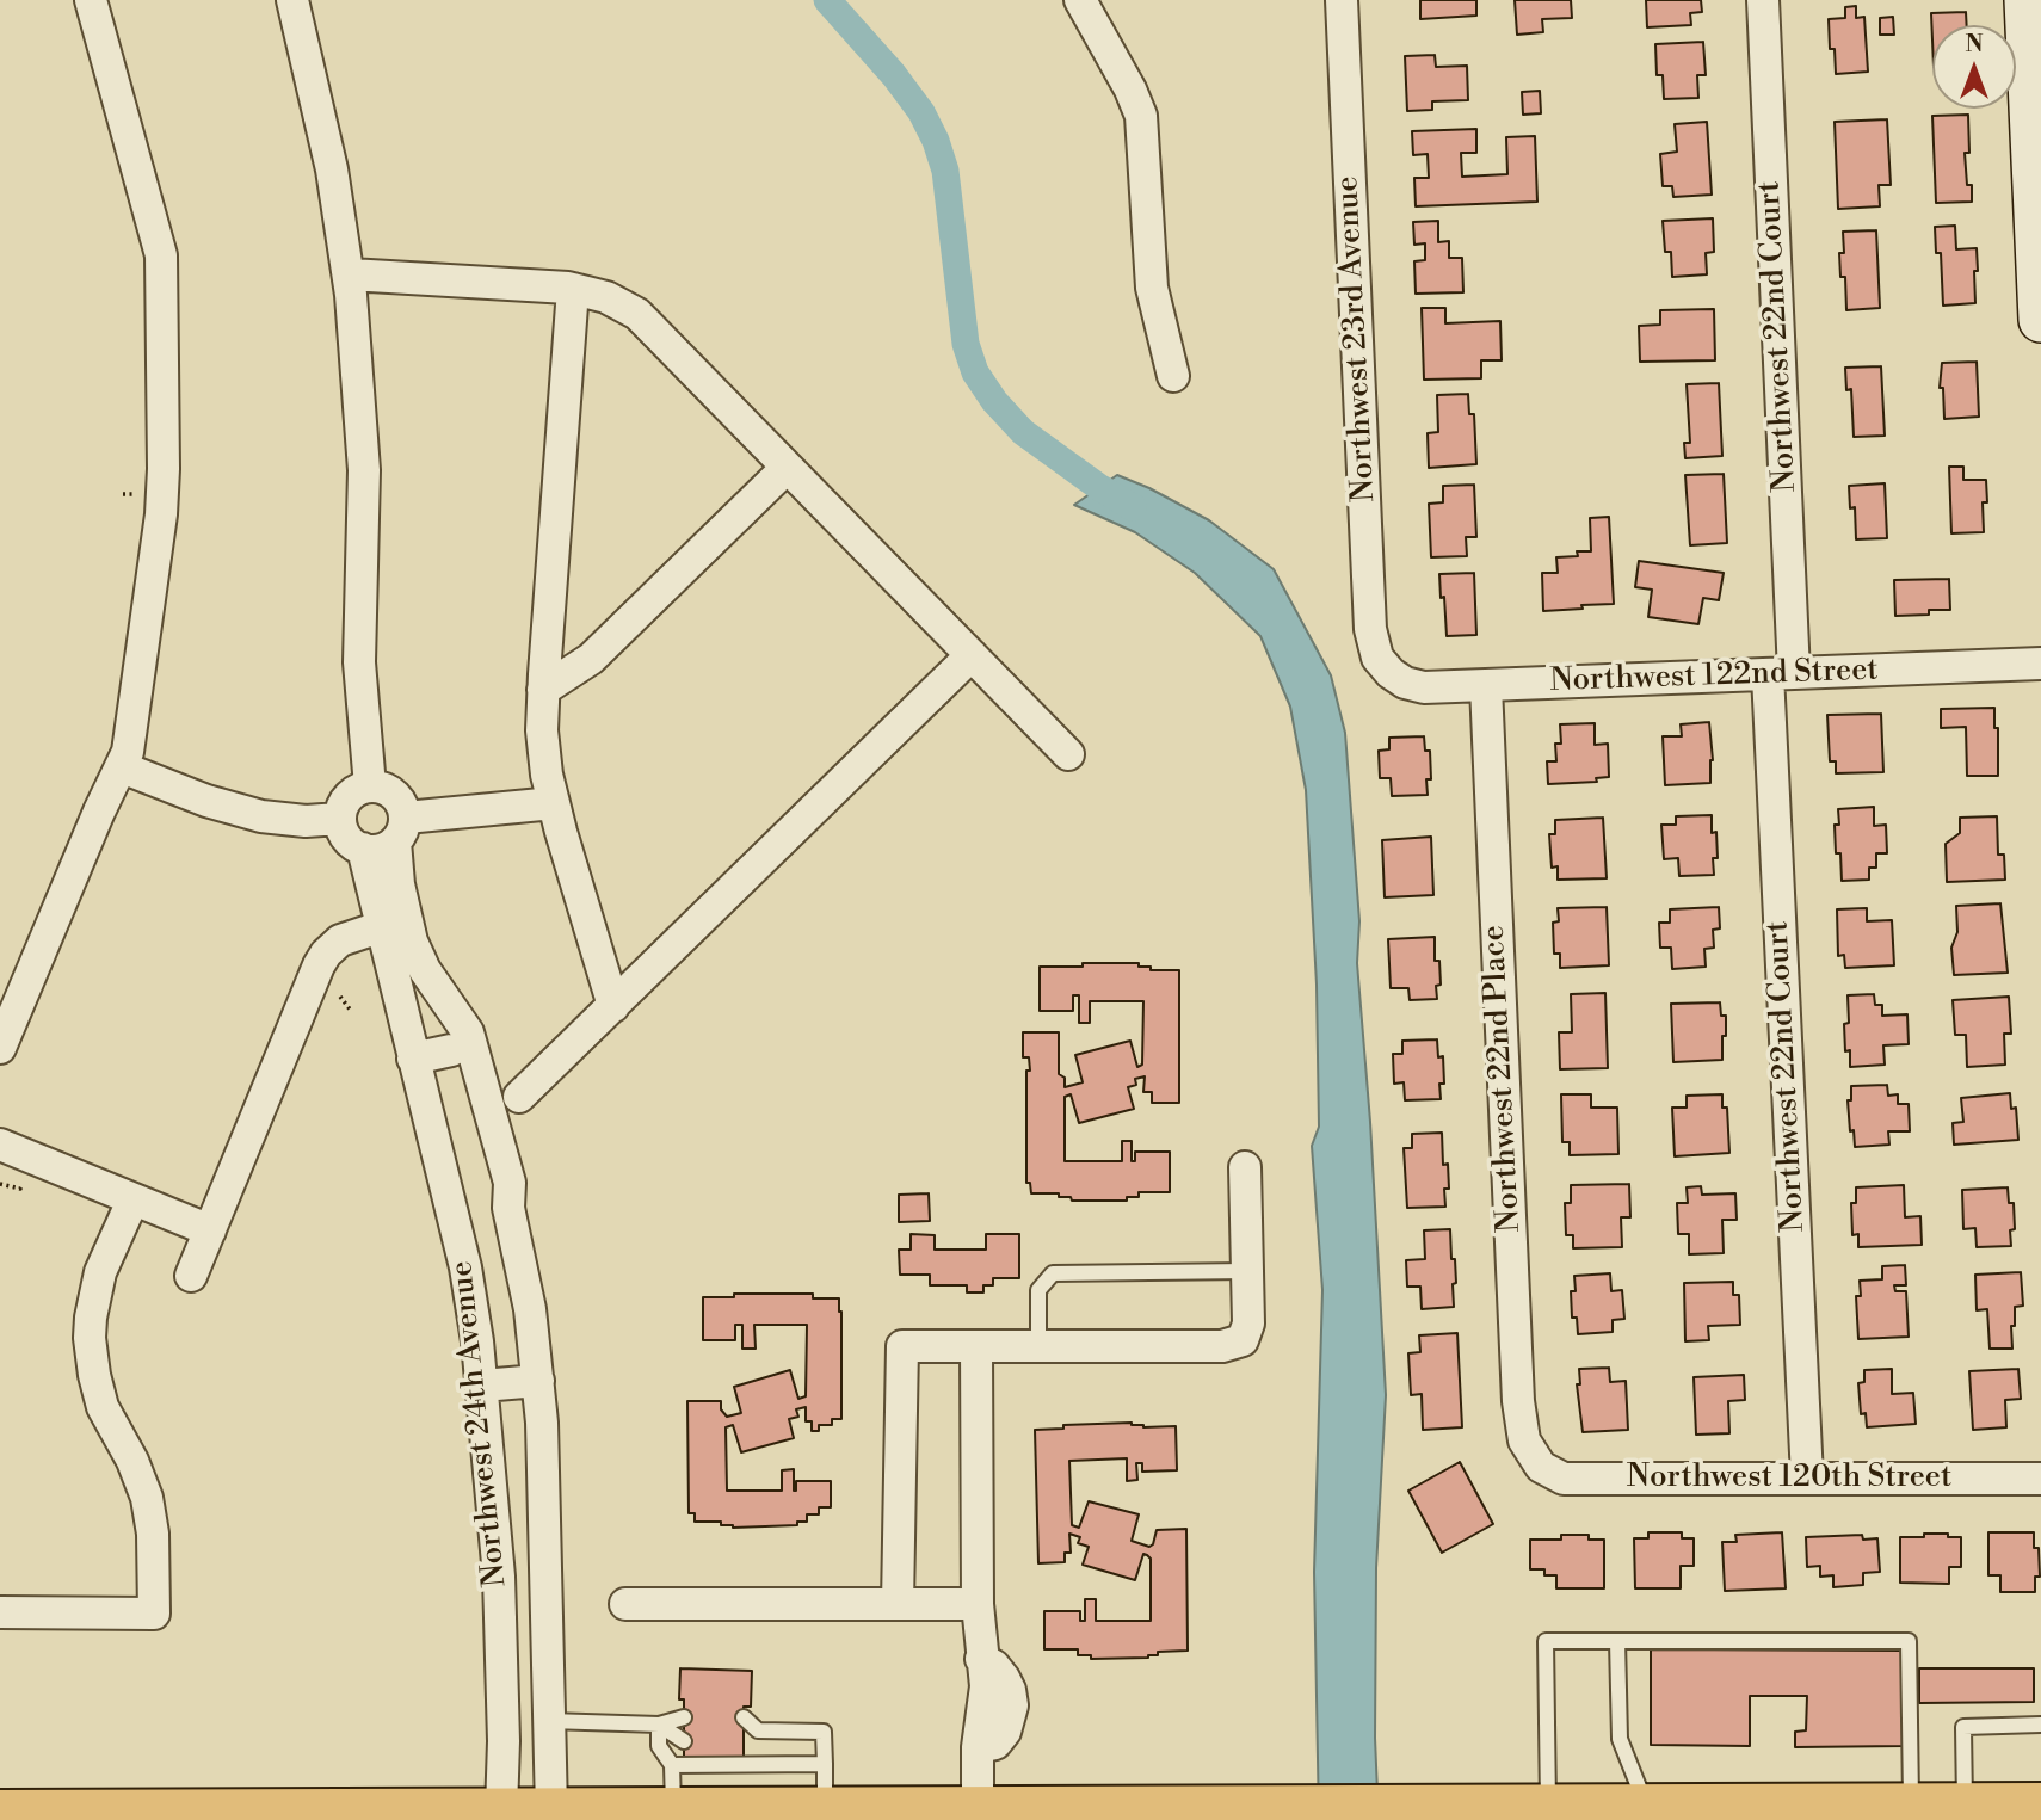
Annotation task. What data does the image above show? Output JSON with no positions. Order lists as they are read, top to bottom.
{
  "streets": {
    "street": [
      "Northwest 22nd Court",
      "Northwest 23rd Avenue",
      "Northwest 122nd Street",
      "Northwest 22nd Place",
      "Northwest 24th Avenue",
      "Northwest 120th Street"
    ]
  },
  "crossings": [
    ["Northwest 22nd Court", "Northwest 122nd Street"],
    ["Northwest 22nd Court", "Northwest 120th Street"],
    ["Northwest 23rd Avenue", "Northwest 122nd Street"],
    ["Northwest 122nd Street", "Northwest 22nd Place"],
    ["Northwest 22nd Place", "Northwest 120th Street"]
  ],
  "north": "top"
}
